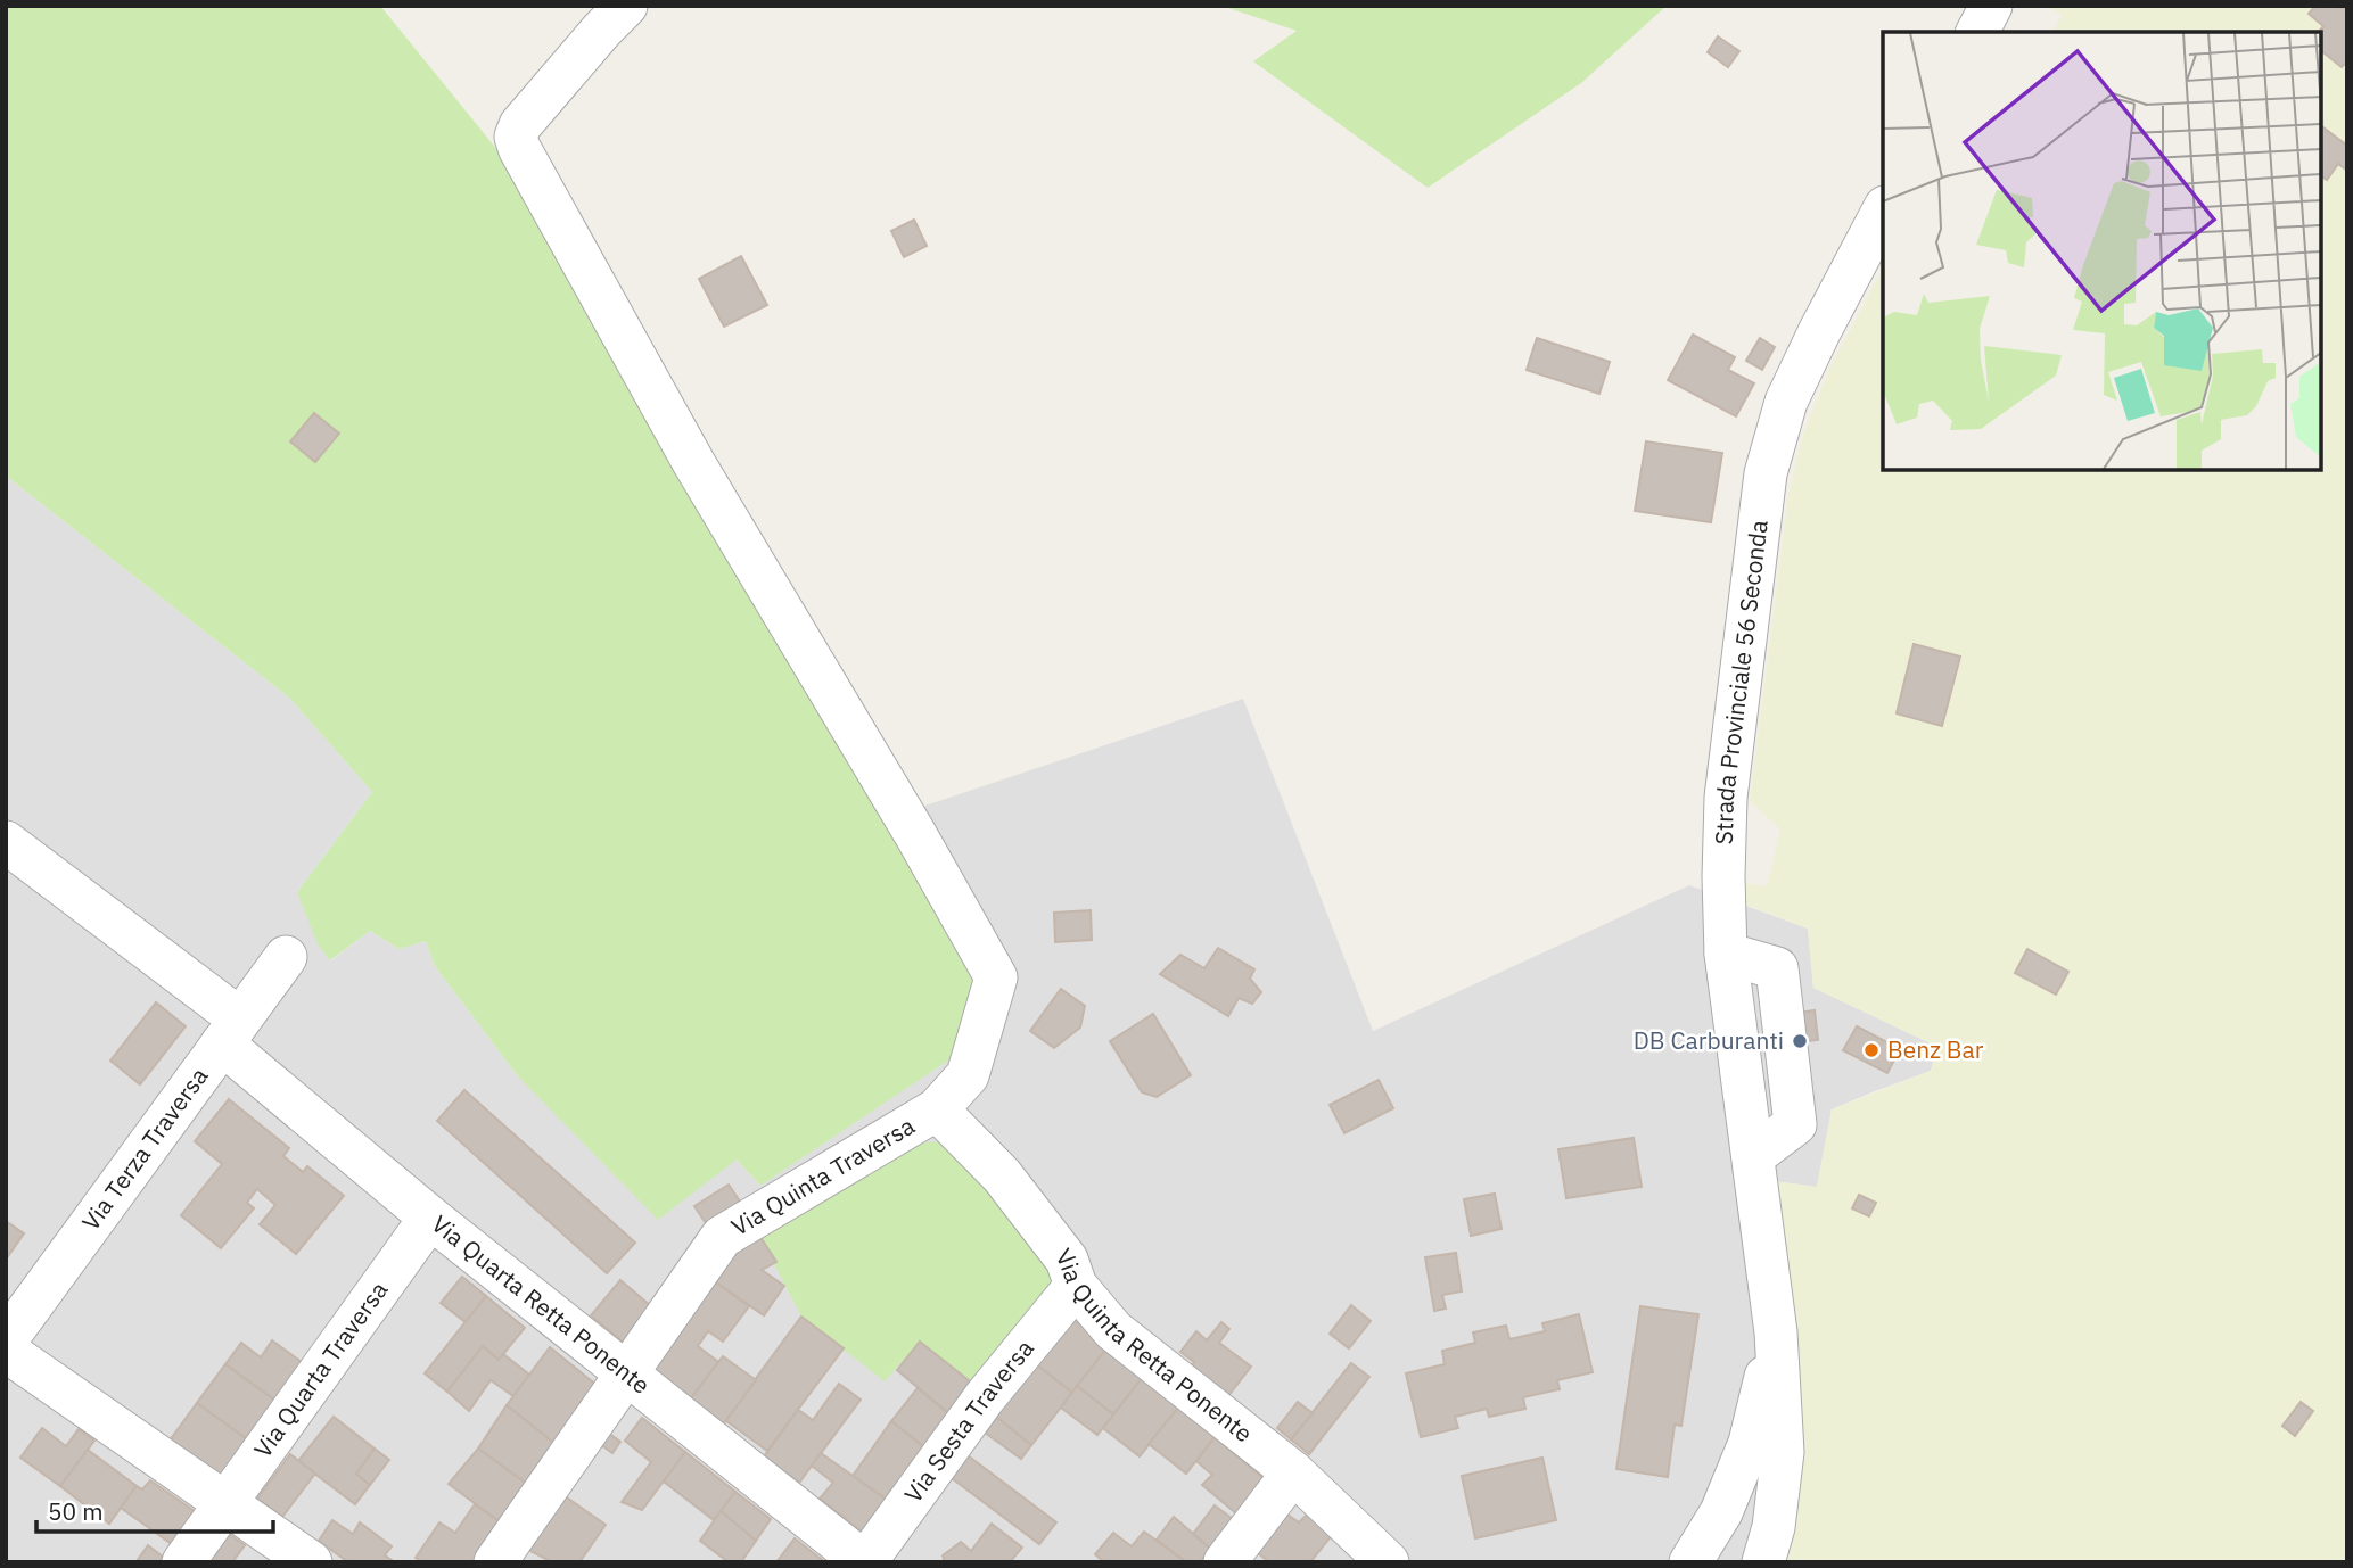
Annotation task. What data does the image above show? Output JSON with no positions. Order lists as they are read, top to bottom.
{
  "streets": {
    "street": [
      "Strada Provinciale 56 Seconda",
      "Via Terza Traversa",
      "Via Quinta Traversa",
      "Via Quarta Retta Ponente",
      "Via Quinta Retta Ponente",
      "Via Quarta Traversa",
      "Via Sesta Traversa"
    ]
  },
  "crossings": [
    ["Via Terza Traversa", "Via Quarta Retta Ponente"],
    ["Via Quinta Traversa", "Via Quarta Retta Ponente"],
    ["Via Quinta Traversa", "Via Quinta Retta Ponente"],
    ["Via Quarta Retta Ponente", "Via Quarta Traversa"],
    ["Via Quarta Retta Ponente", "Via Sesta Traversa"],
    ["Via Quinta Retta Ponente", "Via Sesta Traversa"]
  ],
  "places": ["DB Carburanti", "Benz Bar"],
  "scale_bar": "50 m"
}
